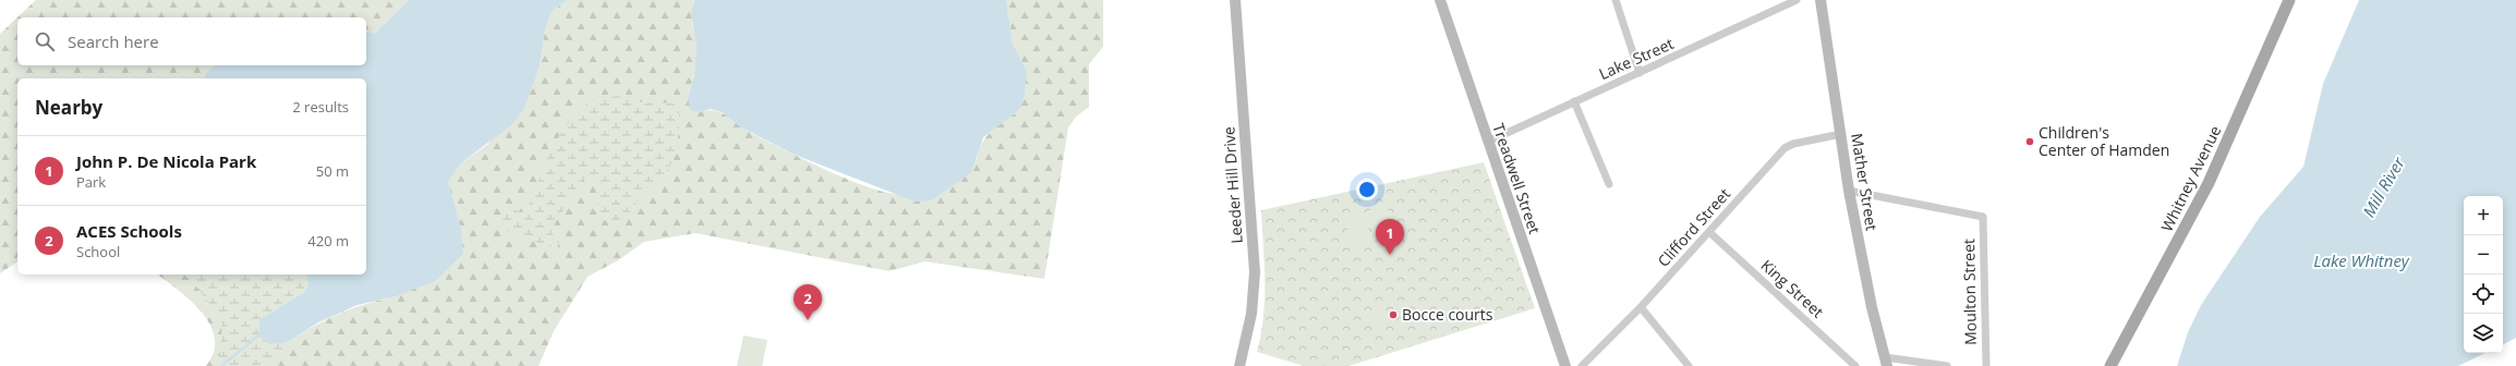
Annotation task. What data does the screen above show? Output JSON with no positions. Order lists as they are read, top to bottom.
{
  "streets": {
    "main road": ["Whitney Avenue"],
    "street": [
      "Lake Street",
      "Treadwell Street",
      "Mather Street",
      "Leeder Hill Drive",
      "Clifford Street",
      "King Street",
      "Moulton Street"
    ]
  },
  "crossings": [
    ["Lake Street", "Treadwell Street"],
    ["Mather Street", "Clifford Street"],
    ["Mather Street", "Moulton Street"],
    ["Clifford Street", "King Street"]
  ],
  "water": ["Mill River", "Lake Whitney"],
  "places": ["Children's Center of Hamden", "Bocce courts"],
  "page": {
    "search": "Search here",
    "heading": ["Nearby", "2 results"],
    "list": [
      {
        "mark": "1",
        "name": "John P. De Nicola Park",
        "note": "Park",
        "value": "50 m"
      },
      {
        "mark": "2",
        "name": "ACES Schools",
        "note": "School",
        "value": "420 m"
      }
    ],
    "map_buttons": ["+", "−"],
    "pins": ["1", "2"]
  }
}
